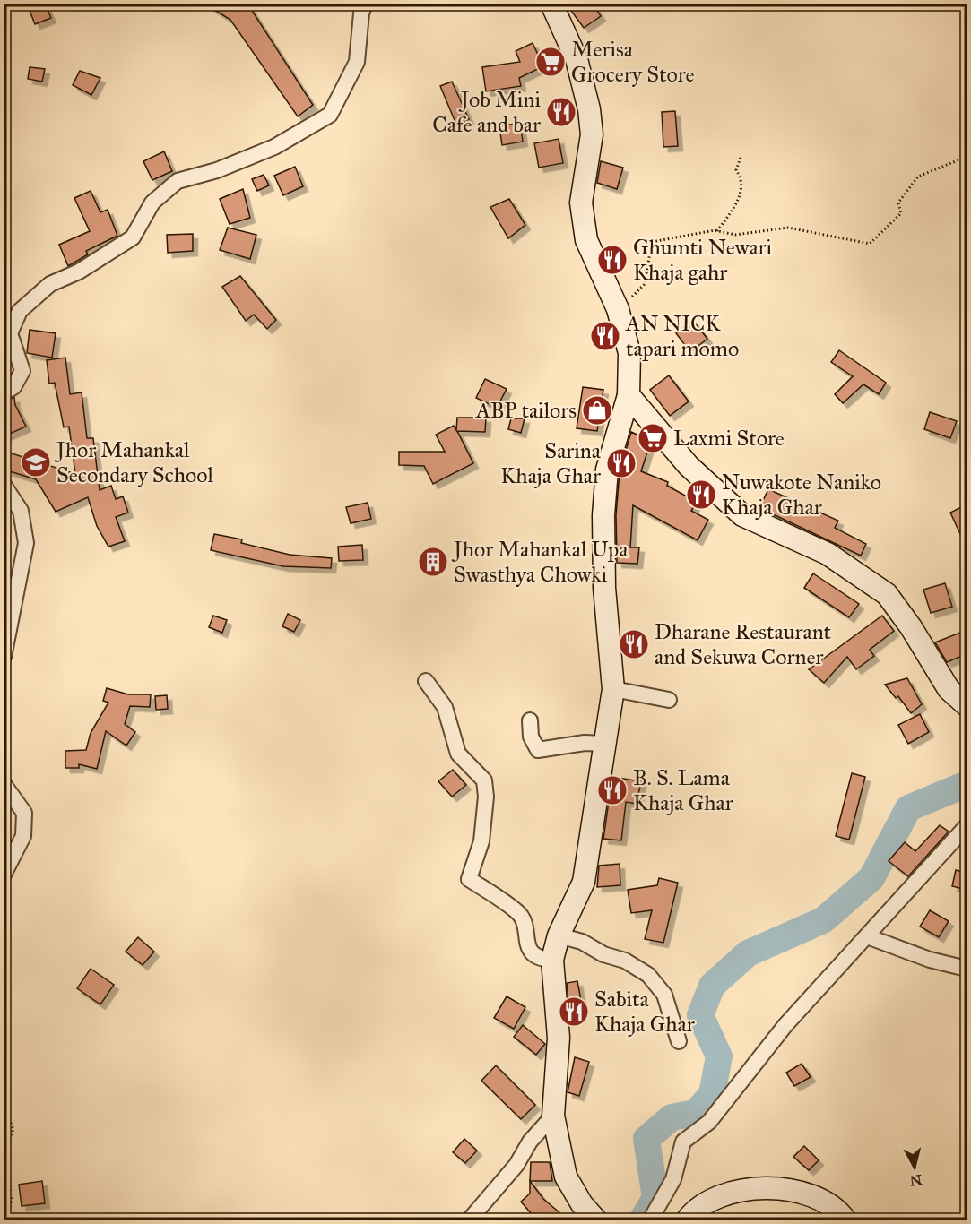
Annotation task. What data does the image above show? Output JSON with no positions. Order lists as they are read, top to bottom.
{
  "places": {
    "supermarket": ["Merisa Grocery Store", "Laxmi Store"],
    "restaurant": [
      "Job Mini Cafe and bar",
      "Ghumti Newari Khaja gahr",
      "AN NICK tapari momo",
      "Sarina Khaja Ghar",
      "Nuwakote Naniko Khaja Ghar",
      "Dharane Restaurant and Sekuwa Corner",
      "B. S. Lama Khaja Ghar",
      "Sabita Khaja Ghar"
    ],
    "shop": ["ABP tailors"],
    "school or university": ["Jhor Mahankal Secondary School"],
    "building": ["Jhor Mahankal Upa Swasthya Chowki"]
  },
  "north": "bottom"
}
